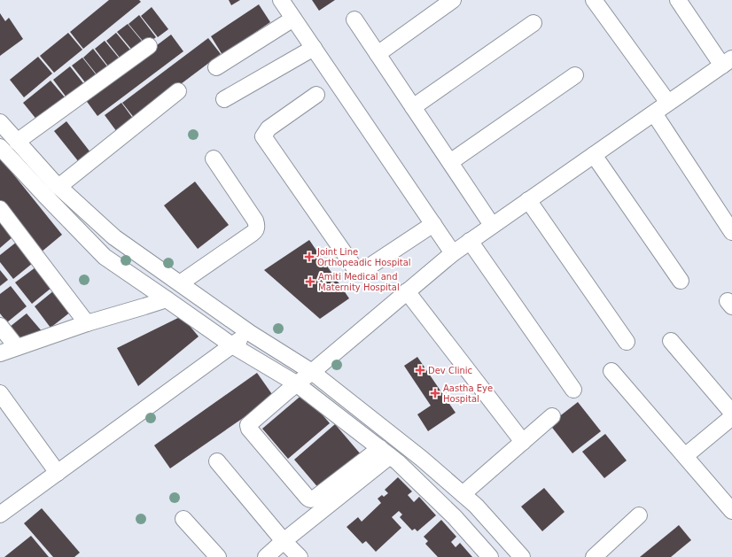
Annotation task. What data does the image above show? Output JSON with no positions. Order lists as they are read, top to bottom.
{
  "places": {
    "health": [
      "Joint Line Orthopeadic Hospital",
      "Amiti Medical and Maternity Hospital",
      "Dev Clinic",
      "Aastha Eye Hospital"
    ]
  }
}
